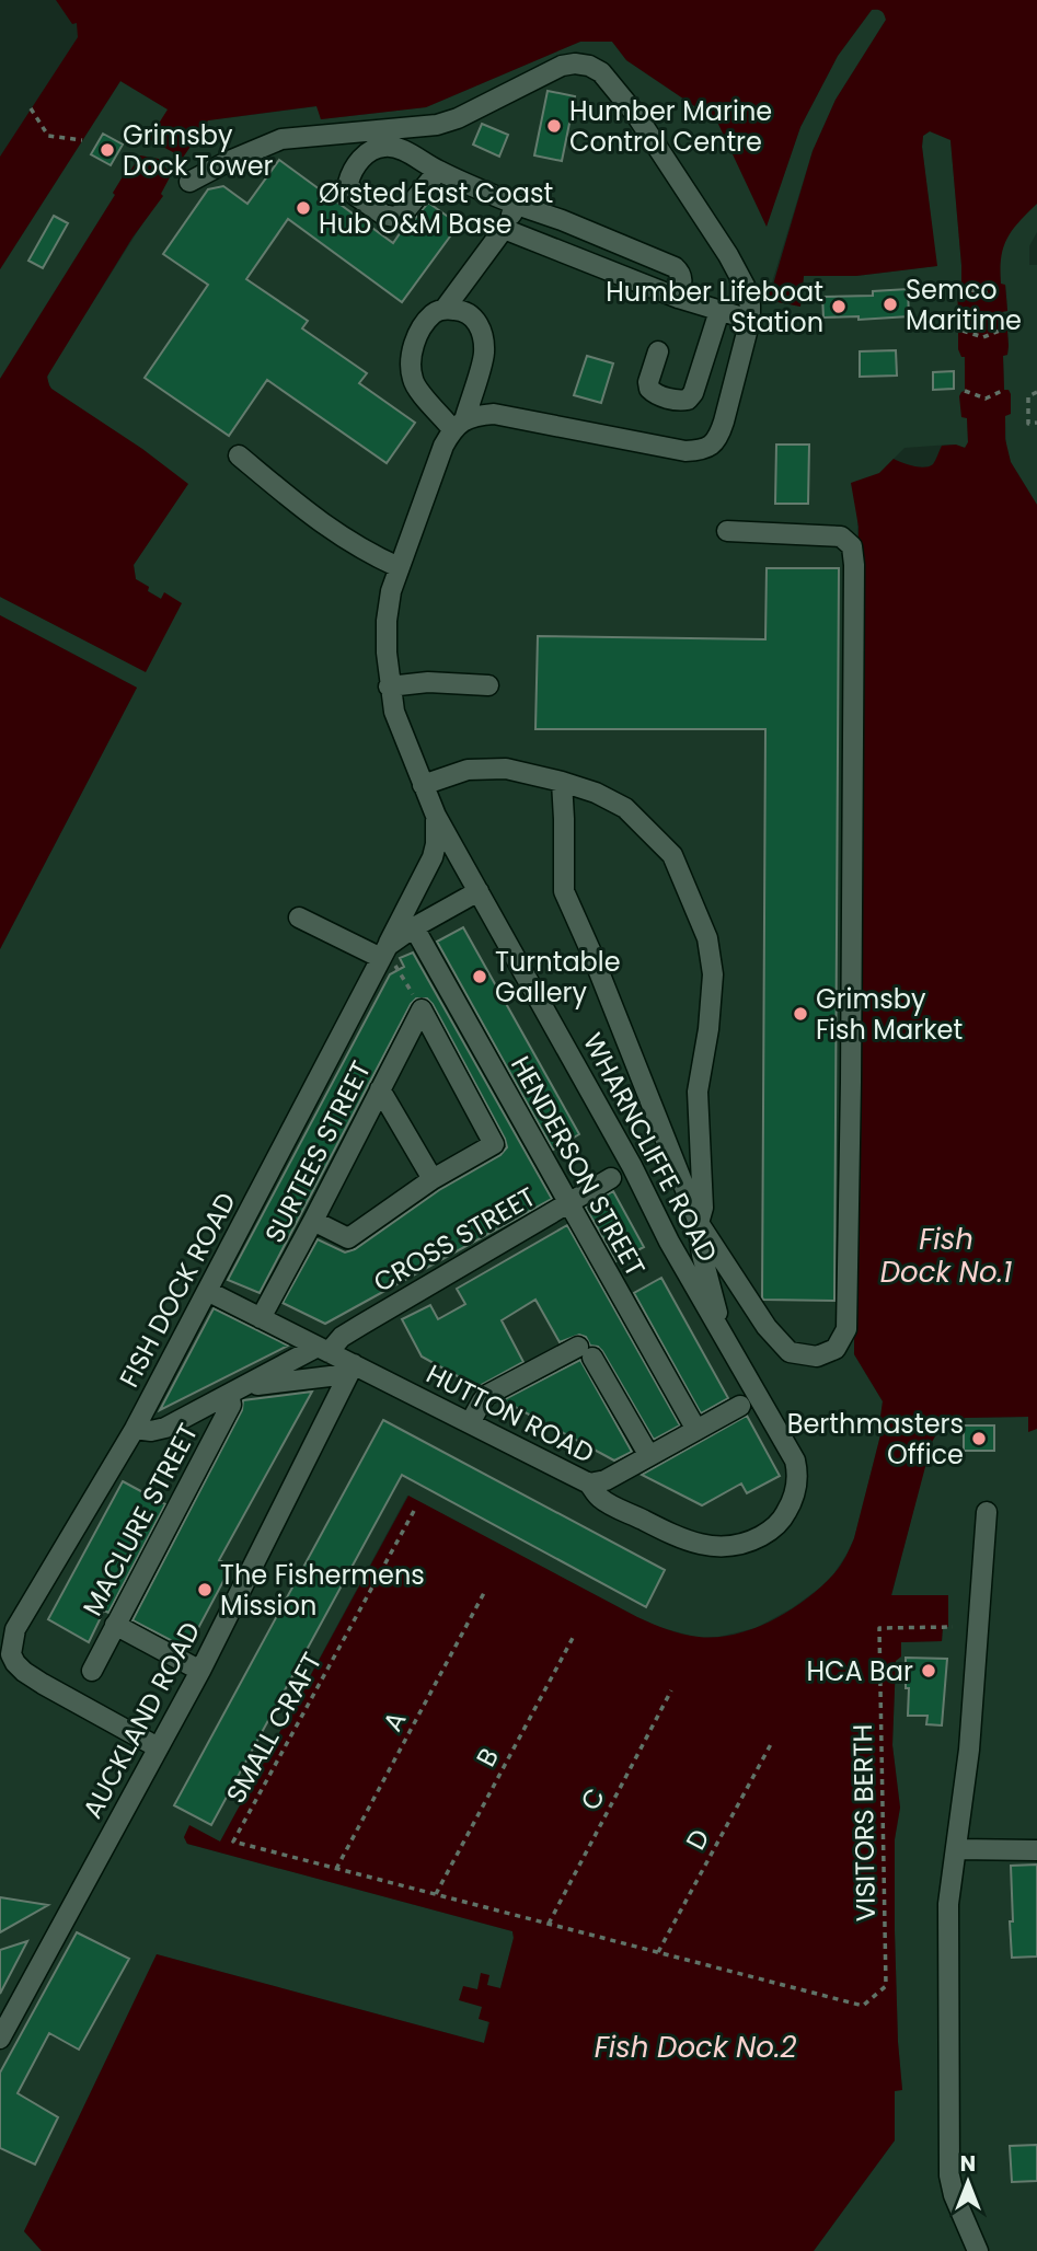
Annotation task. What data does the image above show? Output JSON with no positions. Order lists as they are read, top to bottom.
{
  "streets": {
    "street": [
      "WHARNCLIFFE ROAD",
      "SURTEES STREET",
      "HENDERSON STREET",
      "CROSS STREET",
      "FISH DOCK ROAD",
      "HUTTON ROAD",
      "MACLURE STREET",
      "AUCKLAND ROAD"
    ],
    "path": [
      "A",
      "SMALL CRAFT",
      "B",
      "C",
      "VISITORS BERTH",
      "D"
    ]
  },
  "crossings": [
    ["WHARNCLIFFE ROAD", "FISH DOCK ROAD"],
    ["WHARNCLIFFE ROAD", "HUTTON ROAD"],
    ["SURTEES STREET", "HUTTON ROAD"],
    ["HENDERSON STREET", "CROSS STREET"],
    ["HENDERSON STREET", "FISH DOCK ROAD"],
    ["CROSS STREET", "FISH DOCK ROAD"],
    ["CROSS STREET", "HUTTON ROAD"],
    ["CROSS STREET", "MACLURE STREET"],
    ["CROSS STREET", "AUCKLAND ROAD"],
    ["FISH DOCK ROAD", "HUTTON ROAD"],
    ["HUTTON ROAD", "AUCKLAND ROAD"],
    ["A", "SMALL CRAFT"],
    ["VISITORS BERTH", "D"]
  ],
  "water": ["Fish Dock No.1", "Fish Dock No.2"],
  "places": [
    "Humber Marine Control Centre",
    "Grimsby Dock Tower",
    "Ørsted East Coast Hub O&M Base",
    "Semco Maritime",
    "Humber Lifeboat Station",
    "Turntable Gallery",
    "Grimsby Fish Market",
    "Berthmasters Office",
    "The Fishermens Mission",
    "HCA Bar"
  ],
  "north": "top"
}
